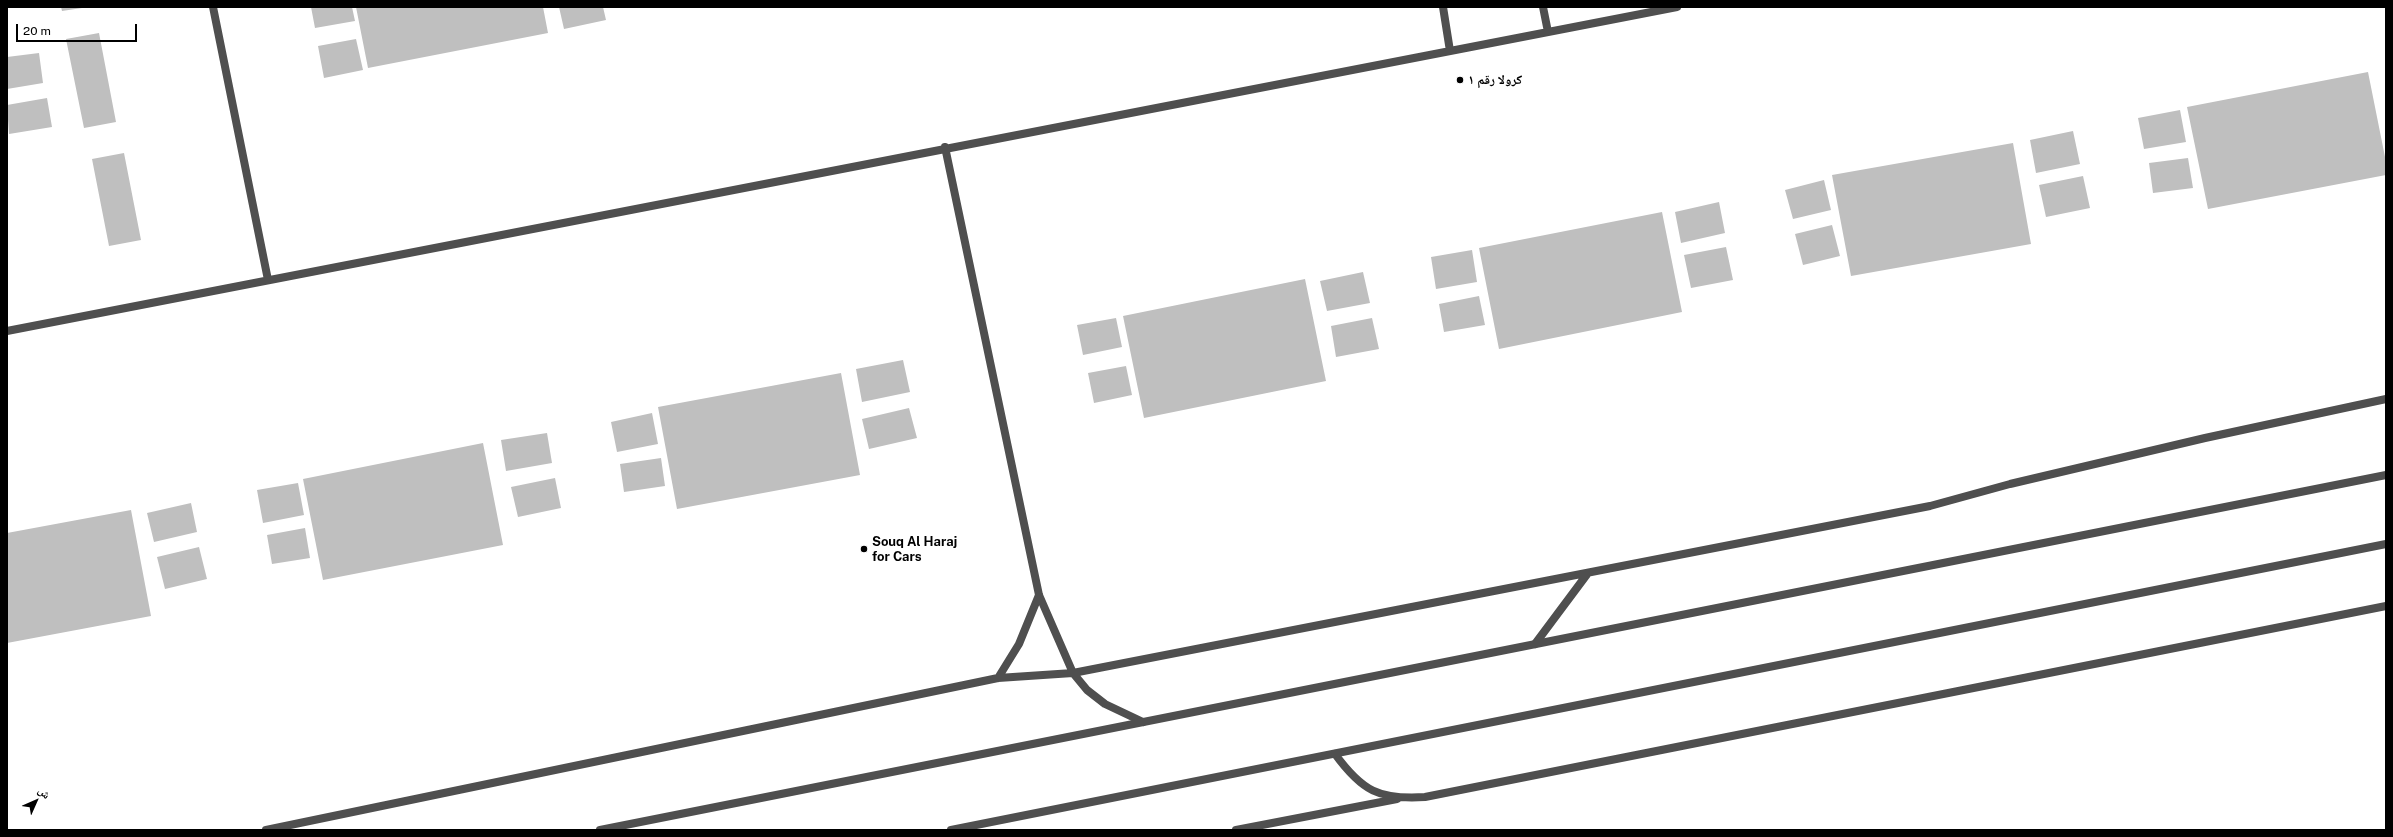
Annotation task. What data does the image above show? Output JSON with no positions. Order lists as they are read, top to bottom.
{
  "places": ["كرولا رقم ١", "Souq Al Haraj for Cars"],
  "scale_bar": "20 m",
  "north": "top right"
}
